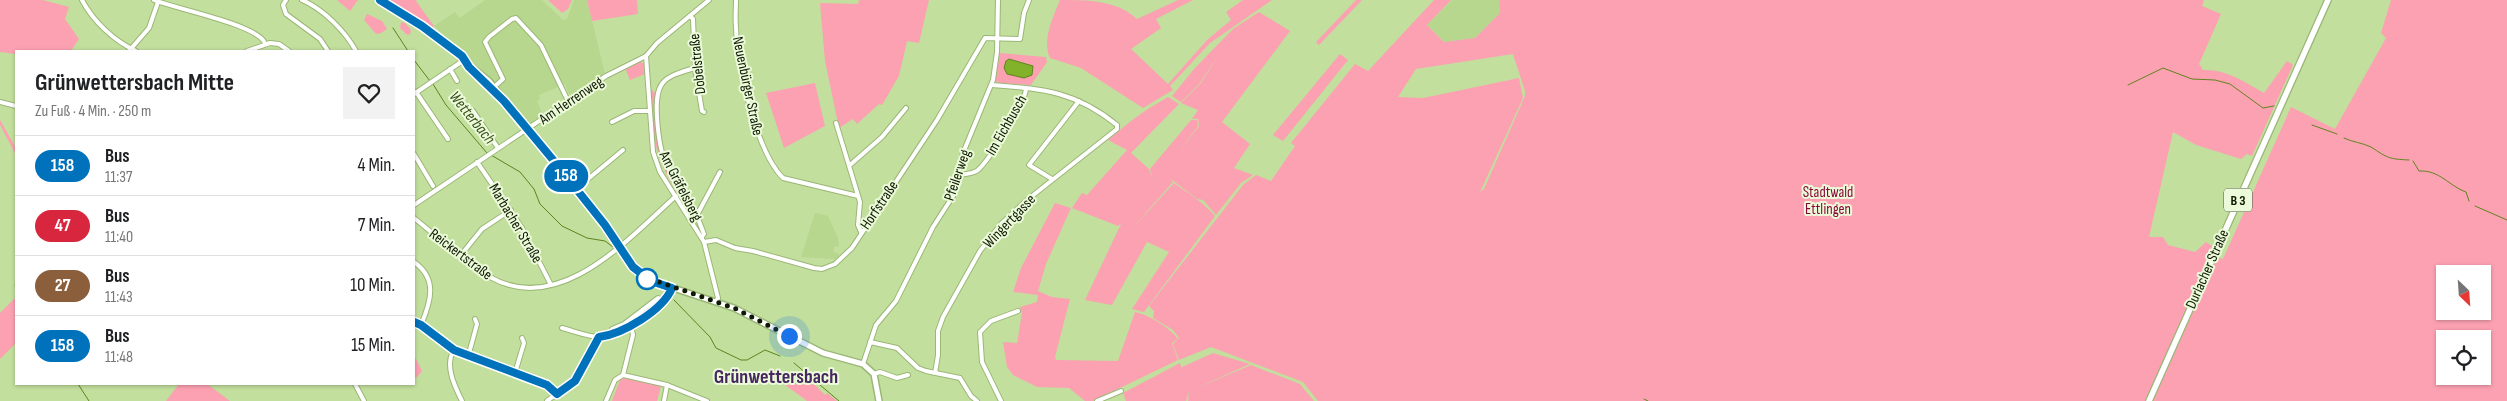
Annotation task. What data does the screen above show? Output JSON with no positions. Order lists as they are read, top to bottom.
{
  "streets": {
    "main road": ["B 3", "Durlacher Straße"],
    "street": [
      "Dobelstraße",
      "Neuenbürger Straße",
      "Am Herrenweg",
      "Im Eichbusch",
      "Pfeilerweg",
      "Am Gräfelsberg",
      "Horfstraße",
      "Wingertgasse",
      "Marbacher Straße",
      "Reickertstraße"
    ]
  },
  "crossings": [
    ["Dobelstraße", "Am Gräfelsberg"],
    ["Am Herrenweg", "Marbacher Straße"],
    ["Im Eichbusch", "Pfeilerweg"],
    ["Pfeilerweg", "Horfstraße"],
    ["Am Gräfelsberg", "Horfstraße"],
    ["Marbacher Straße", "Reickertstraße"]
  ],
  "districts": ["Grünwettersbach"],
  "water": ["Wetterbach"],
  "parks": ["Stadtwald Ettlingen"],
  "lines": ["bus line 158"],
  "north": "bottom right",
  "page": {
    "on_map": "158",
    "heading": ["Grünwettersbach Mitte", "Zu Fuß · 4 Min. · 250 m"],
    "list": [
      {
        "mark": "158",
        "name": "Bus",
        "note": "11:37",
        "value": "4 Min."
      },
      {
        "mark": "47",
        "name": "Bus",
        "note": "11:40",
        "value": "7 Min."
      },
      {
        "mark": "27",
        "name": "Bus",
        "note": "11:43",
        "value": "10 Min."
      },
      {
        "mark": "158",
        "name": "Bus",
        "note": "11:48",
        "value": "15 Min."
      }
    ]
  }
}
